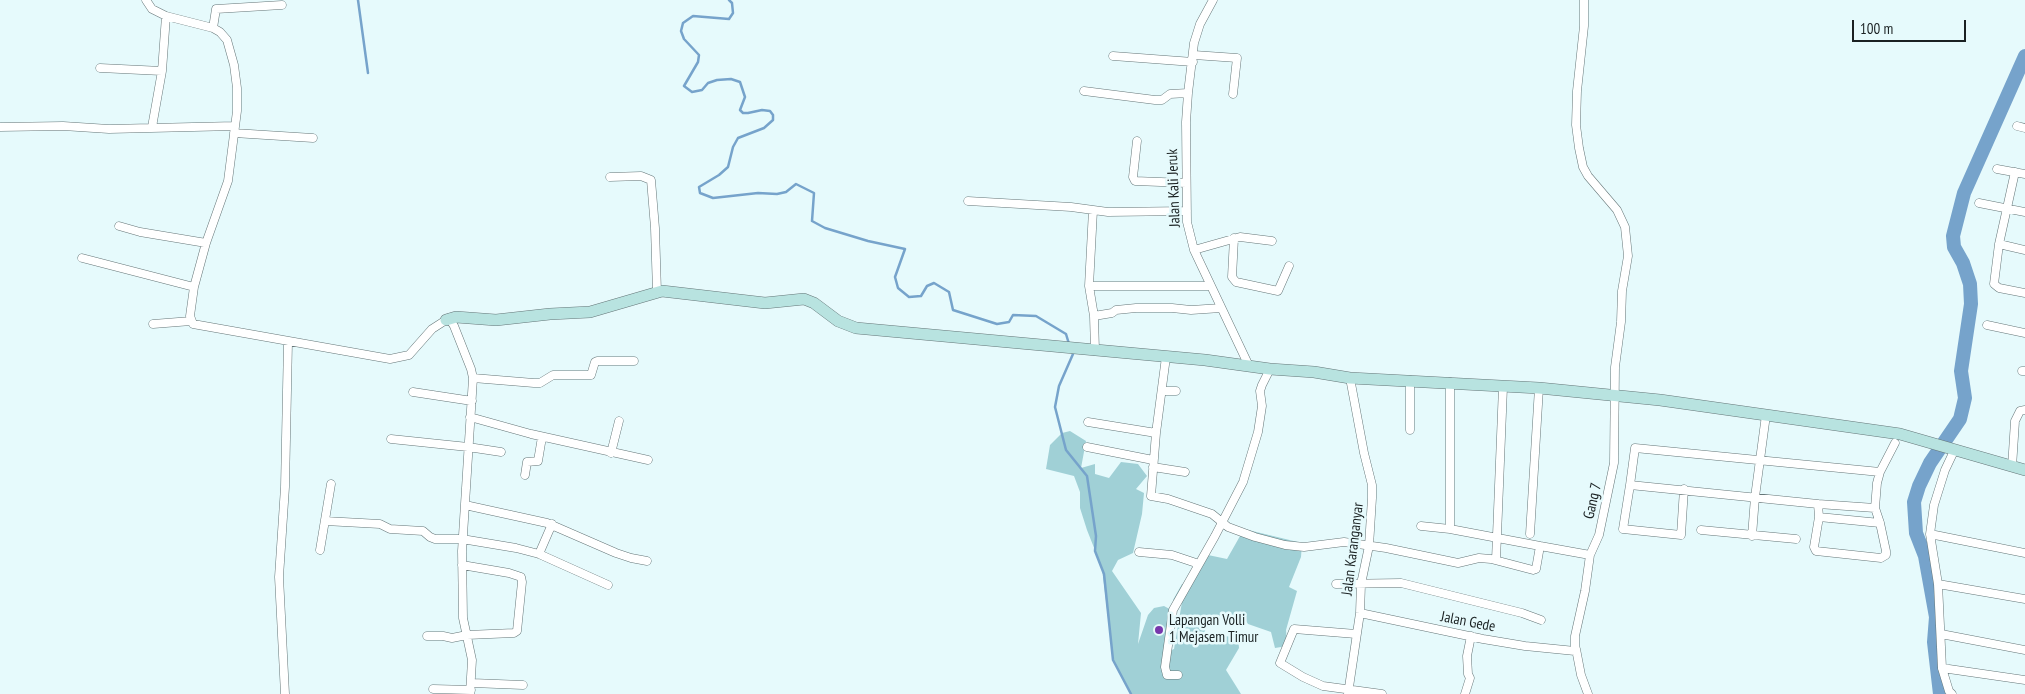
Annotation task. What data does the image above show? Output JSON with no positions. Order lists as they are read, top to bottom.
{
  "streets": {
    "street": [
      "Jalan Kali Jeruk",
      "Gang 7",
      "Jalan Karanganyar",
      "Jalan Gede"
    ]
  },
  "crossings": [
    ["Gang 7", "Jalan Gede"],
    ["Jalan Karanganyar", "Jalan Gede"]
  ],
  "places": ["Lapangan Volli 1 Mejasem Timur"],
  "scale_bar": "100 m"
}
